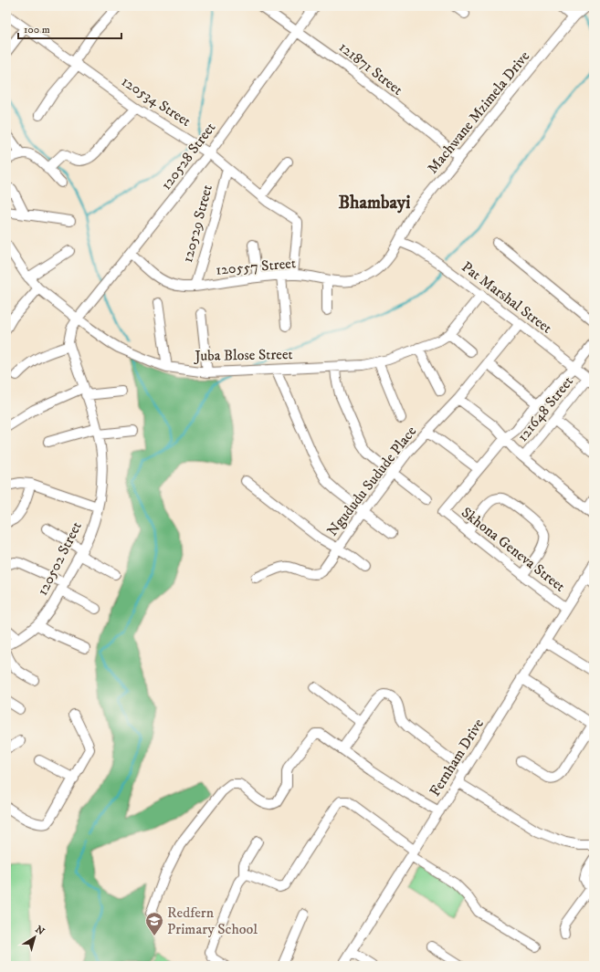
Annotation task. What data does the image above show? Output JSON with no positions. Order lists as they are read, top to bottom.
{
  "streets": {
    "street": [
      "121871 Street",
      "120534 Street",
      "Machwane Mzimela Drive",
      "120528 Street",
      "120529 Street",
      "120557 Street",
      "Pat Marshal Street",
      "Juba Blose Street",
      "121648 Street",
      "Ngududu Sudude Place",
      "Skhona Geneva Street",
      "120502 Street",
      "Fernham Drive"
    ]
  },
  "crossings": [
    ["121871 Street", "Machwane Mzimela Drive"],
    ["121871 Street", "120528 Street"],
    ["120534 Street", "120528 Street"],
    ["120534 Street", "120529 Street"],
    ["120534 Street", "120557 Street"],
    ["Machwane Mzimela Drive", "120557 Street"],
    ["Machwane Mzimela Drive", "Pat Marshal Street"],
    ["120528 Street", "120557 Street"],
    ["120528 Street", "Juba Blose Street"],
    ["120528 Street", "120502 Street"],
    ["120529 Street", "120557 Street"],
    ["120557 Street", "Pat Marshal Street"],
    ["Pat Marshal Street", "Juba Blose Street"],
    ["Pat Marshal Street", "121648 Street"],
    ["Pat Marshal Street", "Ngududu Sudude Place"],
    ["Juba Blose Street", "120502 Street"],
    ["Skhona Geneva Street", "Fernham Drive"]
  ],
  "districts": ["Bhambayi"],
  "places": {
    "school or university": ["Redfern Primary School"]
  },
  "scale_bar": "100 m",
  "north": "top right"
}
